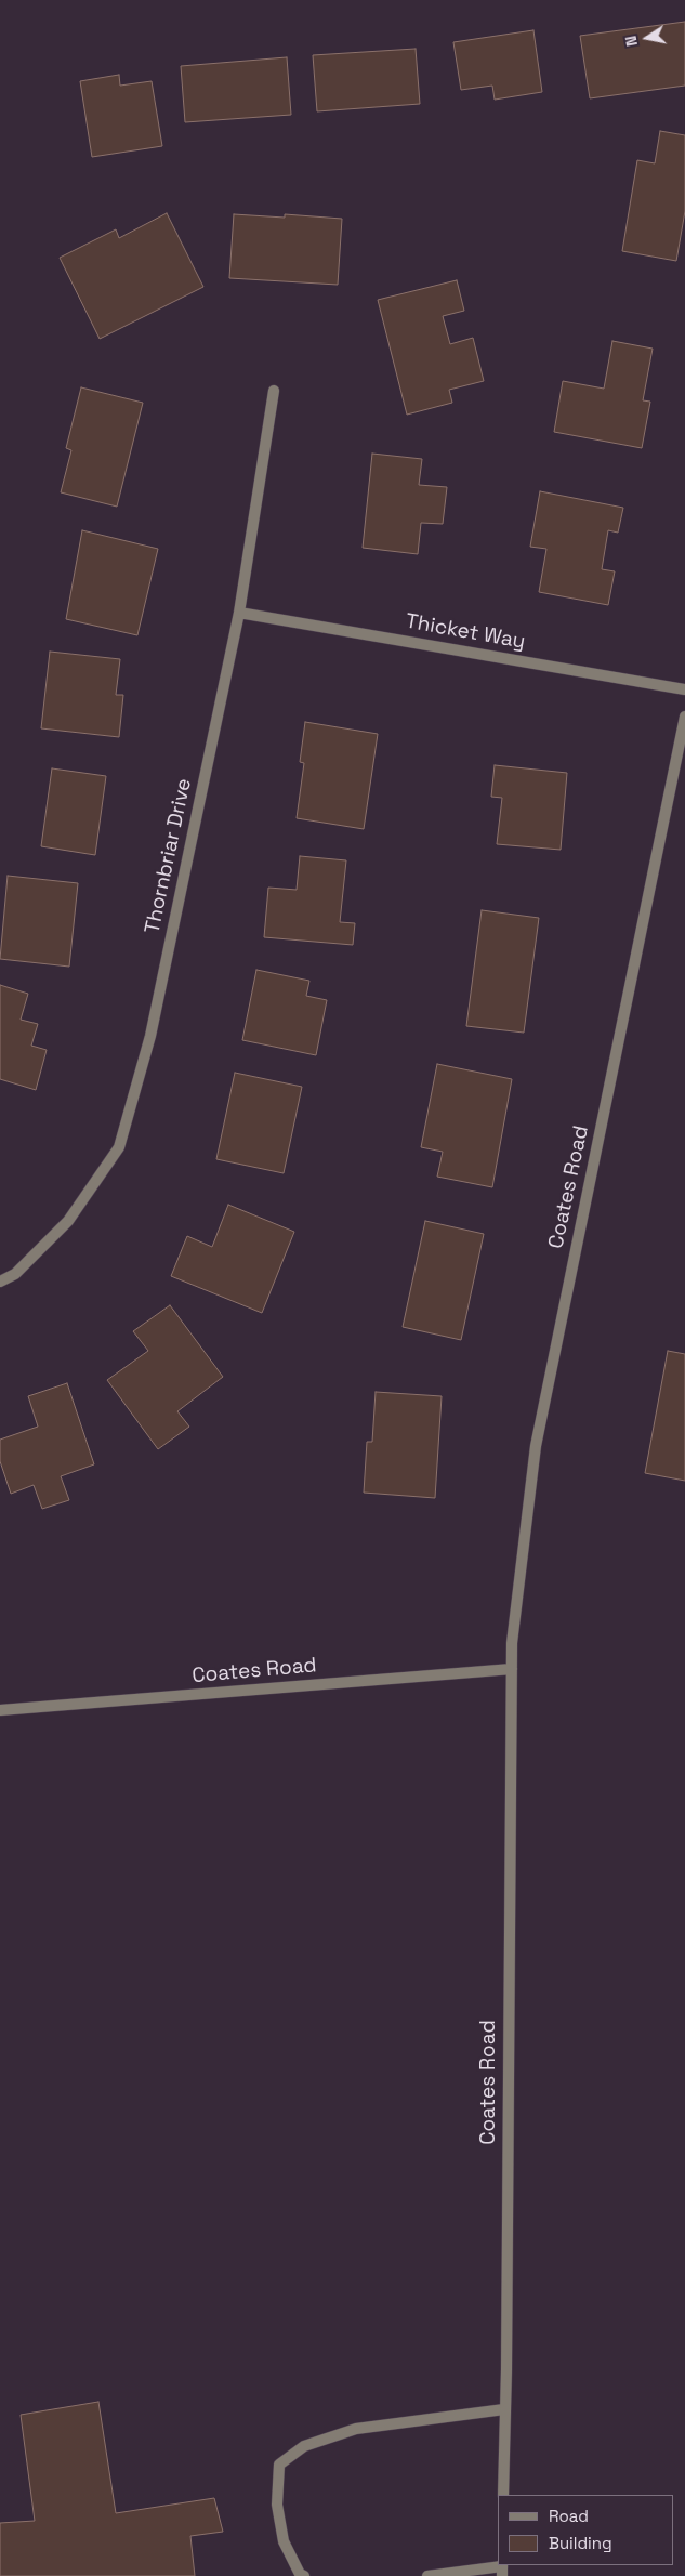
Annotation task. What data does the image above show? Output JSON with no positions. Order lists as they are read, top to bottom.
{
  "streets": {
    "street": ["Thicket Way", "Thornbriar Drive", "Coates Road"]
  },
  "crossings": [
    ["Thicket Way", "Thornbriar Drive"]
  ],
  "legend": ["Road", "Building"],
  "north": "left"
}
